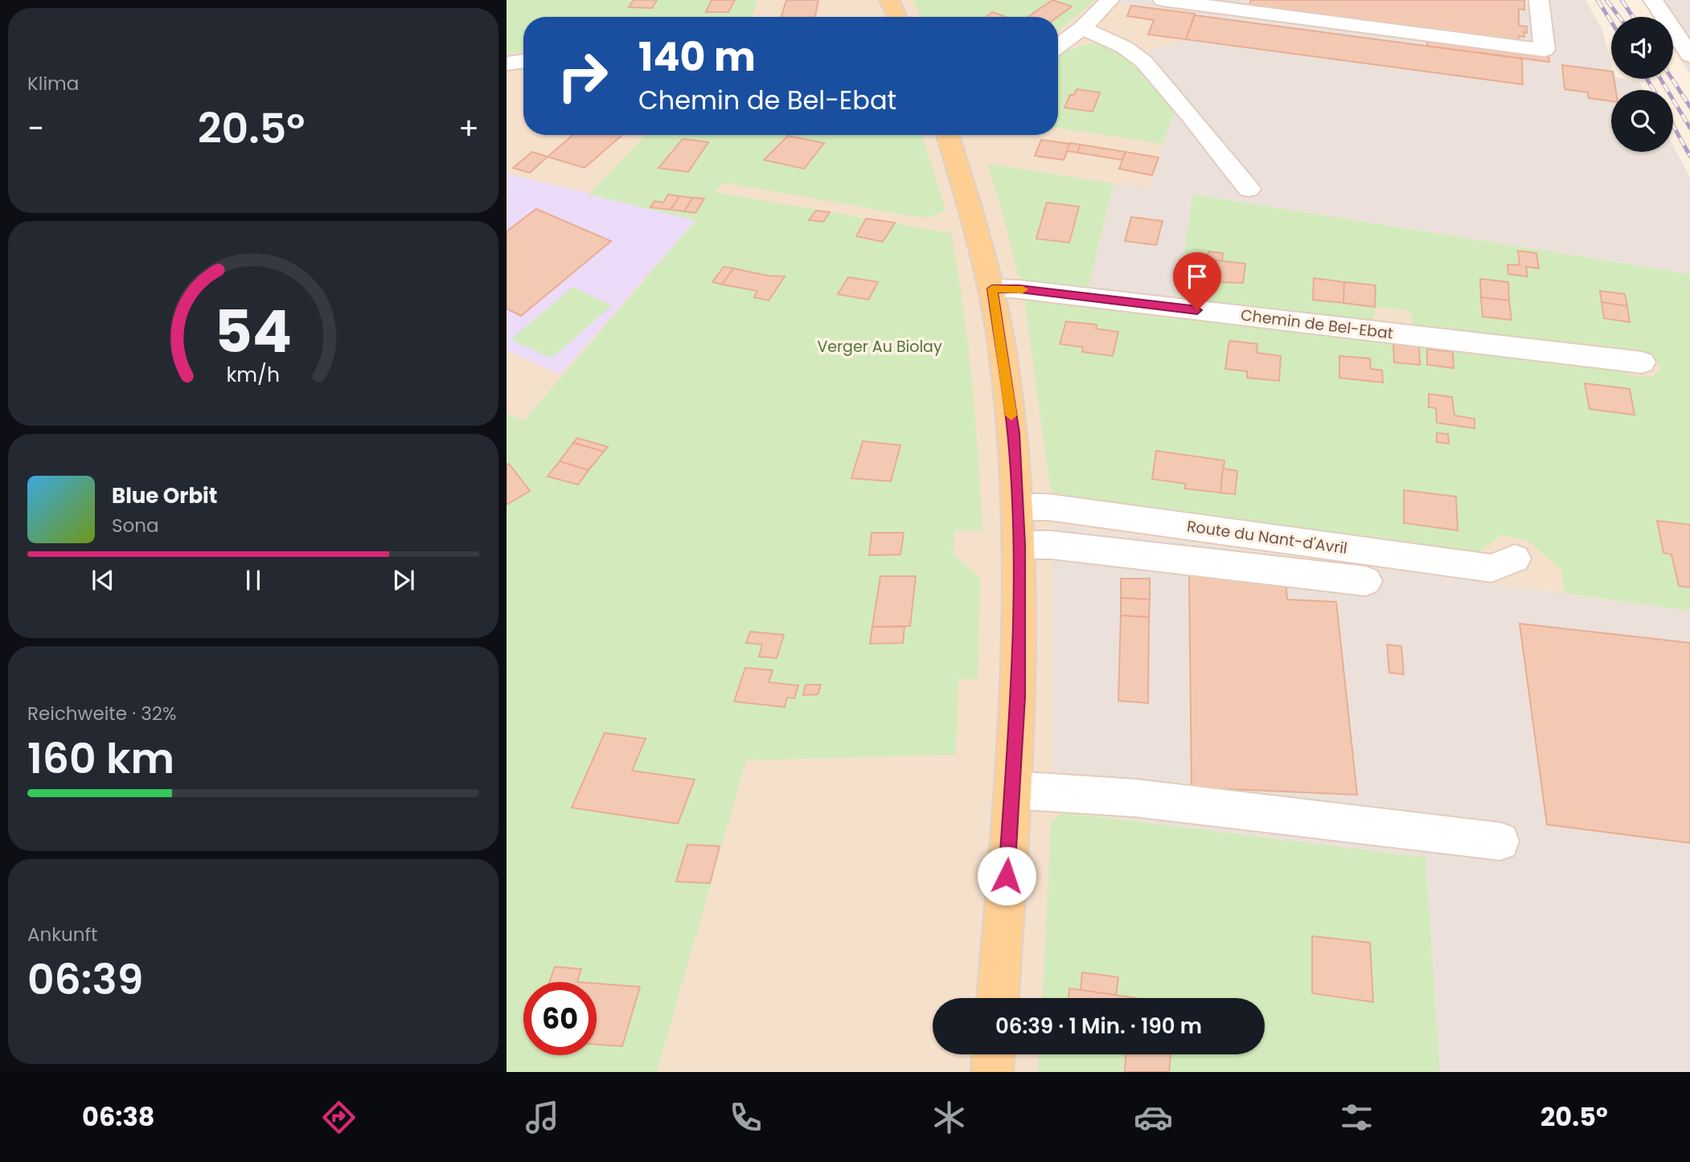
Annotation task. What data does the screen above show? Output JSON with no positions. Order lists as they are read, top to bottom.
{
  "streets": {
    "street": ["Chemin de Bel-Ebat", "Route du Nant-d'Avril"]
  },
  "parks": ["Verger Au Biolay"],
  "page": {
    "tile": [
      "Klima",
      ["Reichweite · 32%", "160 km"],
      ["Ankunft", "06:39"]
    ],
    "turn": ["140 m", "Chemin de Bel-Ebat"],
    "heat": ["−", "20.5°", "+"],
    "song": ["Blue Orbit", "Sona"],
    "limit": "60",
    "trip": "06:39 · 1 Min. · 190 m",
    "tabs": ["06:38", "20.5°"],
    "gauge": ["54", "km/h"]
  }
}
